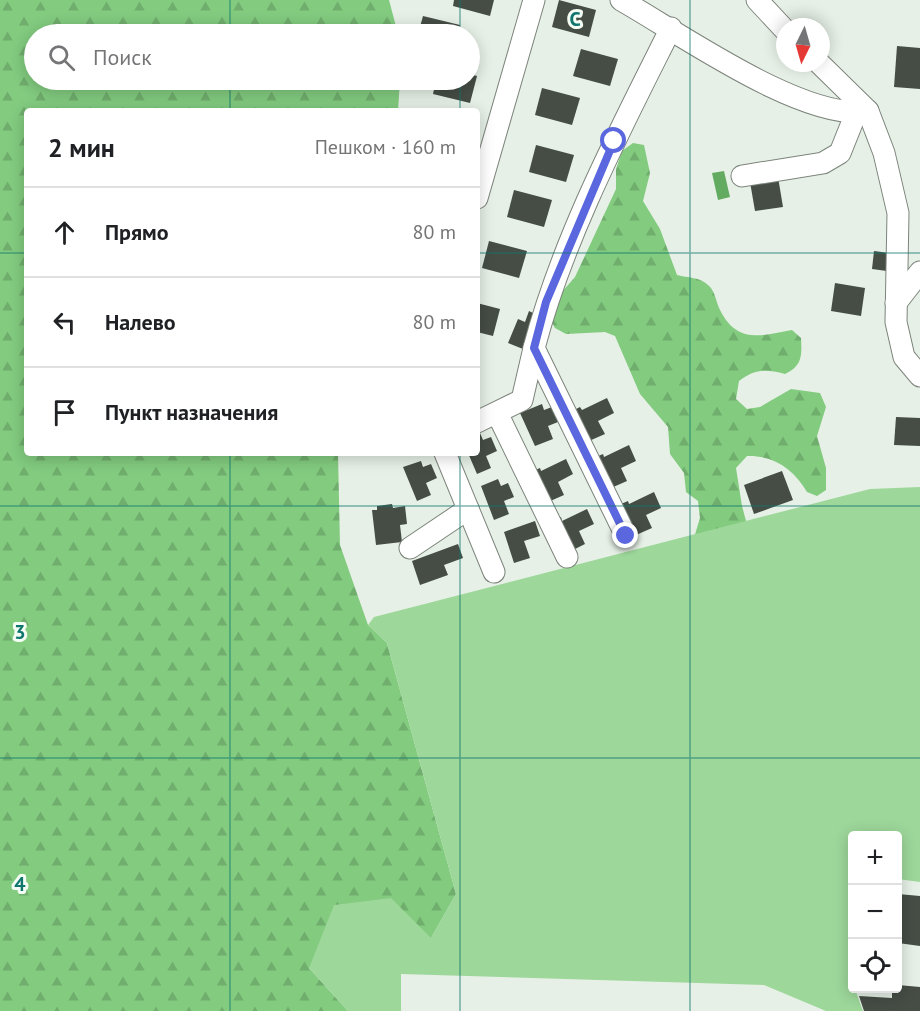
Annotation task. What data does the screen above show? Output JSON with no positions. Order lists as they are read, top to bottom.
{
  "north": "bottom",
  "page": {
    "search": "Поиск",
    "heading": ["2 мин", "Пешком · 160 m"],
    "list": [
      ["Прямо", "80 m"],
      ["Налево", "80 m"],
      "Пункт назначения"
    ],
    "map_buttons": ["+", "−"]
  },
  "grid": {
    "columns": ["C"],
    "rows": ["3", "4"]
  }
}
